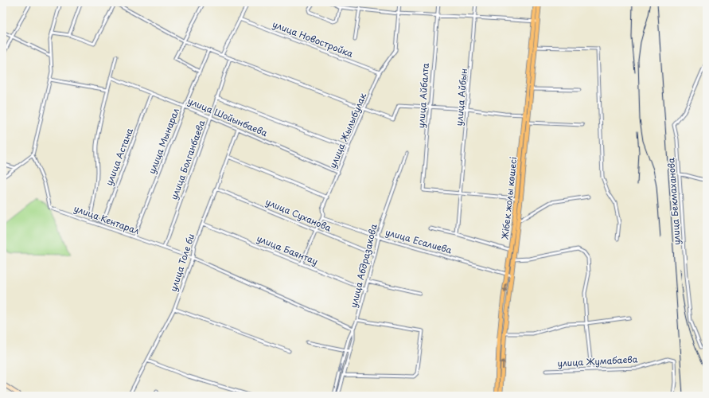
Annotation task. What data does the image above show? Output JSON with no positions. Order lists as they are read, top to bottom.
{
  "streets": {
    "main road": ["Жібек жолы көшесі"],
    "street": [
      "улица Новостройка",
      "улица Айбалта",
      "улица Айбын",
      "улица Шойынбаева",
      "улица Жылыбулак",
      "улица Мынарал",
      "улица Астана",
      "улица Болганбаева",
      "улица Бекмаханова",
      "улица Суханова",
      "улица Кентарал",
      "улица Есалиева",
      "улица Баянтау",
      "улица Толе би",
      "улица Абдразакова",
      "улица Жумабаева"
    ]
  },
  "crossings": [
    ["улица Новостройка", "улица Жылыбулак"],
    ["улица Айбалта", "улица Айбын"],
    ["улица Шойынбаева", "улица Жылыбулак"],
    ["улица Шойынбаева", "улица Мынарал"],
    ["улица Шойынбаева", "улица Астана"],
    ["улица Шойынбаева", "улица Болганбаева"],
    ["улица Шойынбаева", "улица Толе би"],
    ["улица Жылыбулак", "улица Суханова"],
    ["улица Жылыбулак", "улица Есалиева"],
    ["улица Жылыбулак", "улица Баянтау"],
    ["улица Мынарал", "улица Кентарал"],
    ["улица Астана", "улица Кентарал"],
    ["улица Болганбаева", "улица Кентарал"],
    ["Жібек жолы көшесі", "улица Есалиева"],
    ["улица Суханова", "улица Толе би"],
    ["улица Суханова", "улица Абдразакова"],
    ["улица Кентарал", "улица Толе би"],
    ["улица Кентарал", "улица Абдразакова"],
    ["улица Есалиева", "улица Абдразакова"],
    ["улица Баянтау", "улица Толе би"],
    ["улица Баянтау", "улица Абдразакова"]
  ]
}
